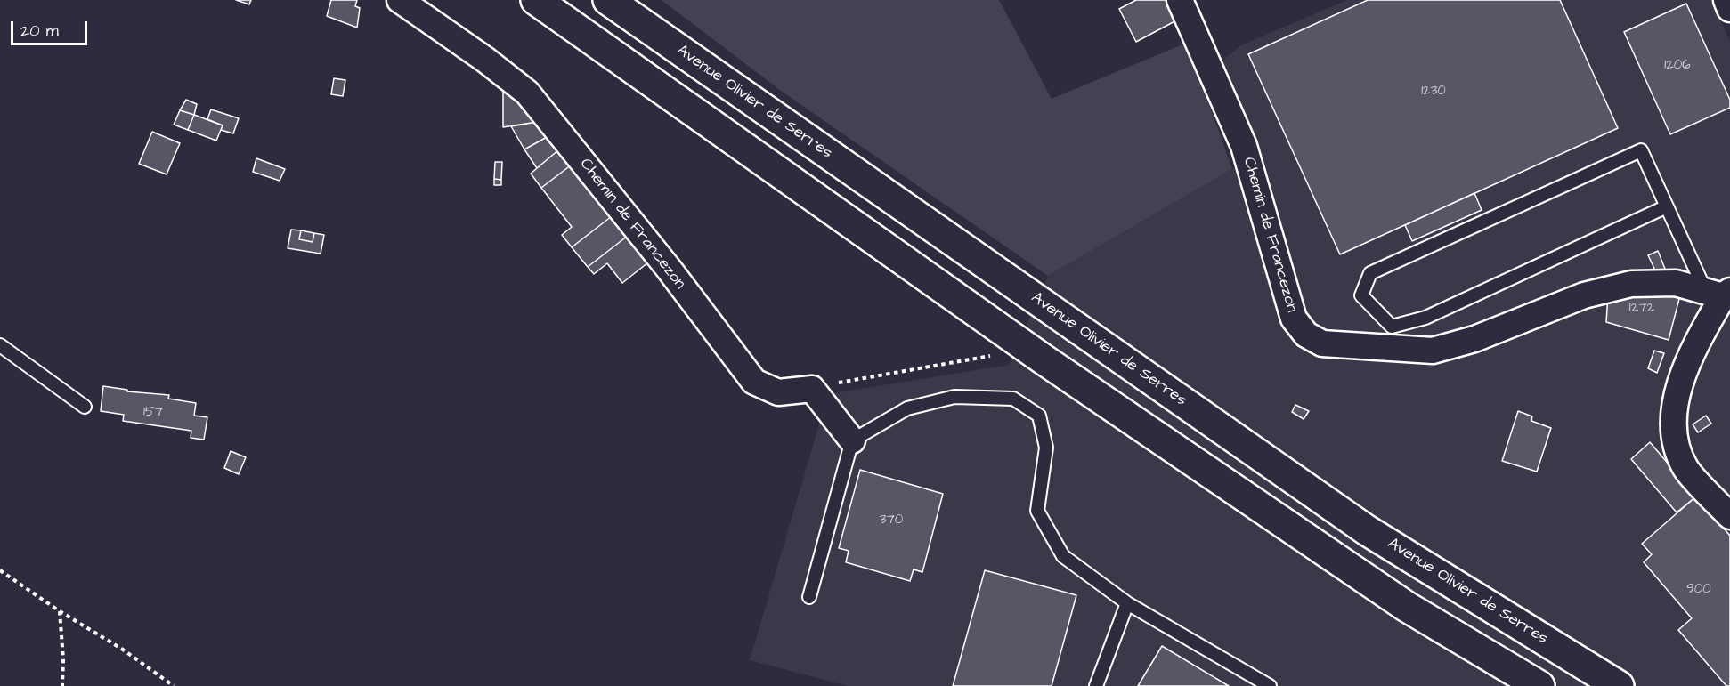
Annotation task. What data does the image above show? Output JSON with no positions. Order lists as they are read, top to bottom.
{
  "streets": {
    "main road": ["Avenue Olivier de Serres"],
    "street": ["Chemin de Francezon"]
  },
  "house_numbers": [
    "1206",
    "1230",
    "1272",
    "157",
    "370",
    "900"
  ],
  "scale_bar": "20 m"
}
